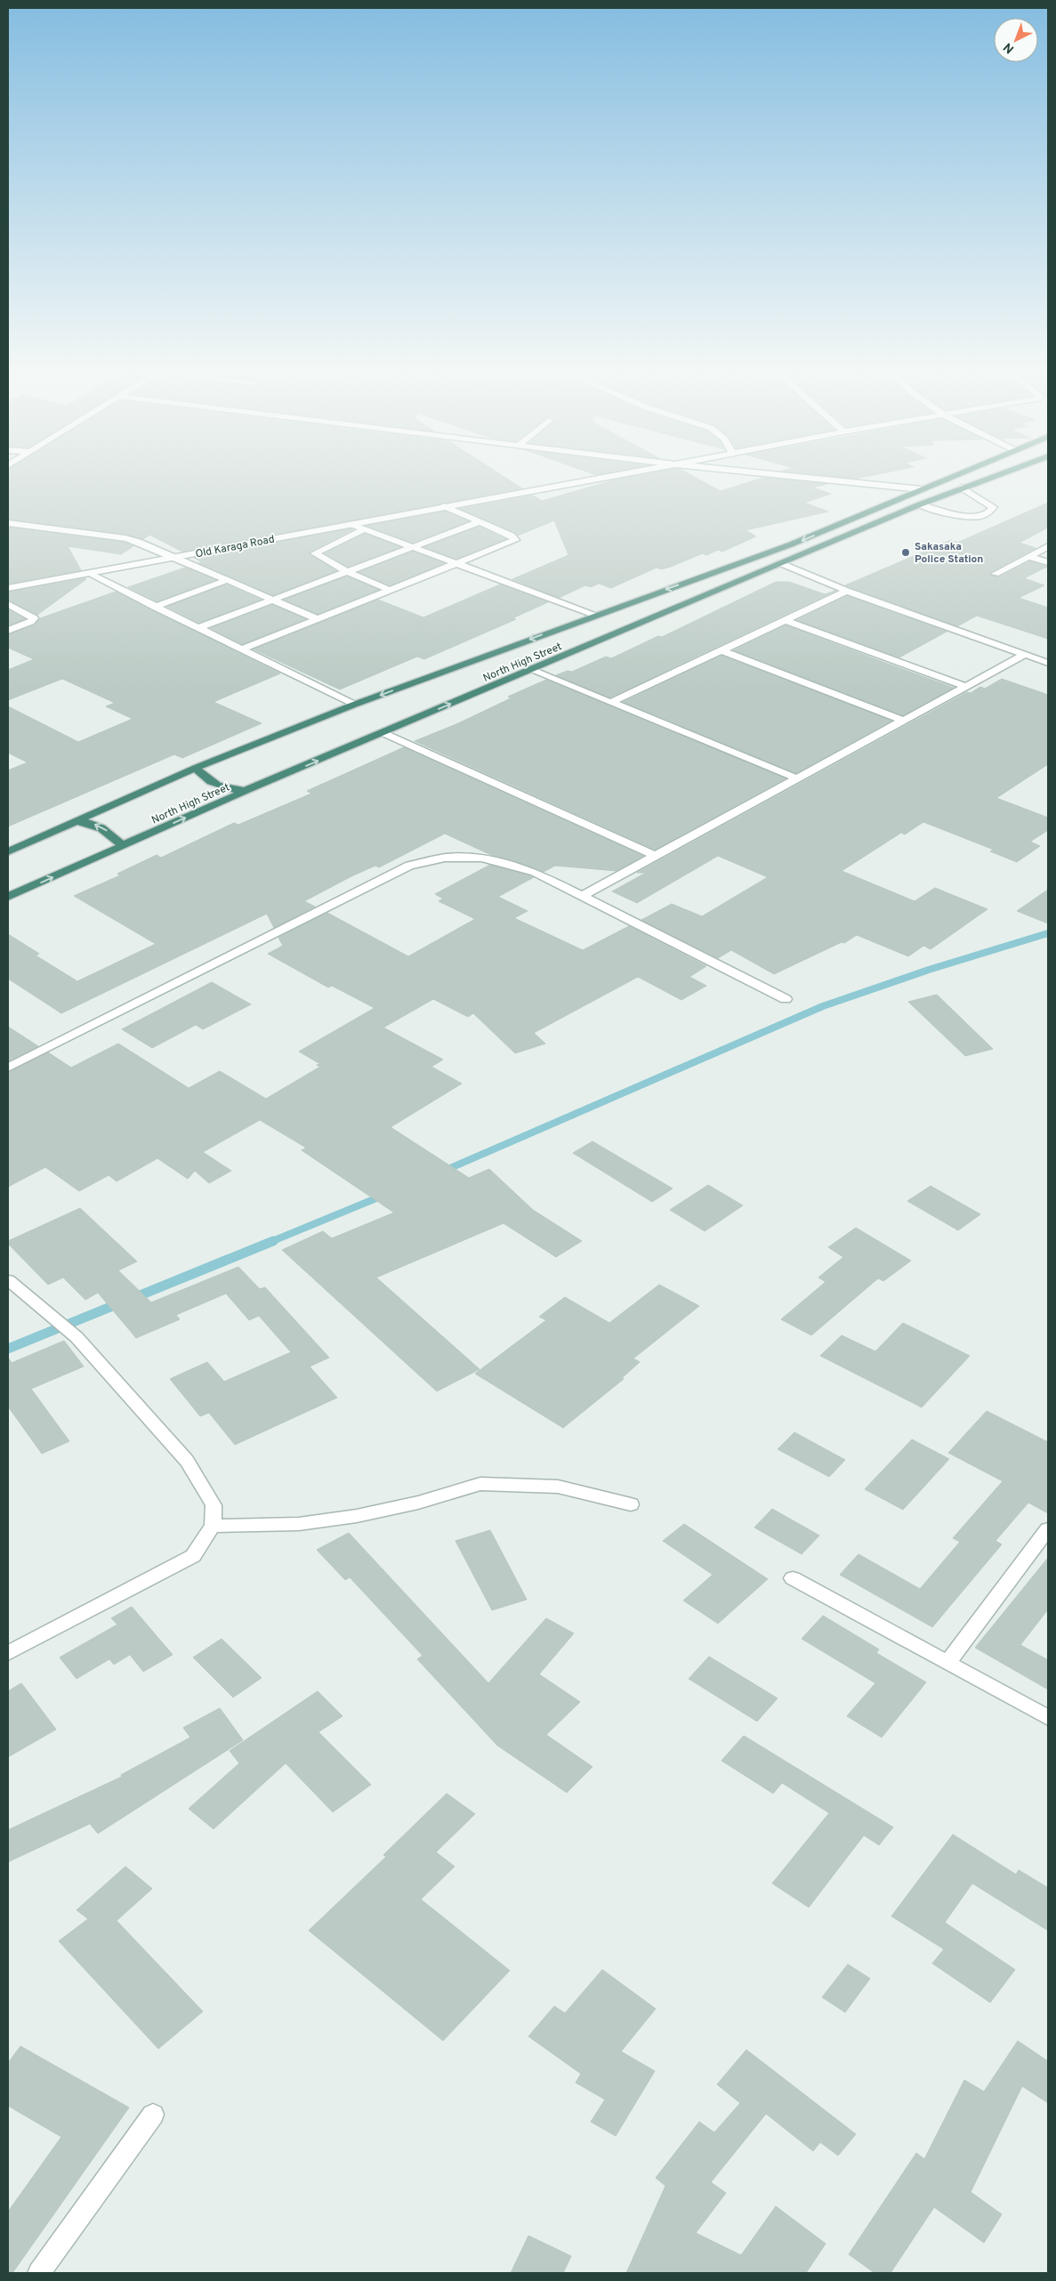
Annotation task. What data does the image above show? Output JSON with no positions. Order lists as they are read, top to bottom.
{
  "streets": {
    "highway": ["North High Street"],
    "street": ["Old Karaga Road"]
  },
  "places": ["Sakasaka Police Station"],
  "north": "bottom left"
}
